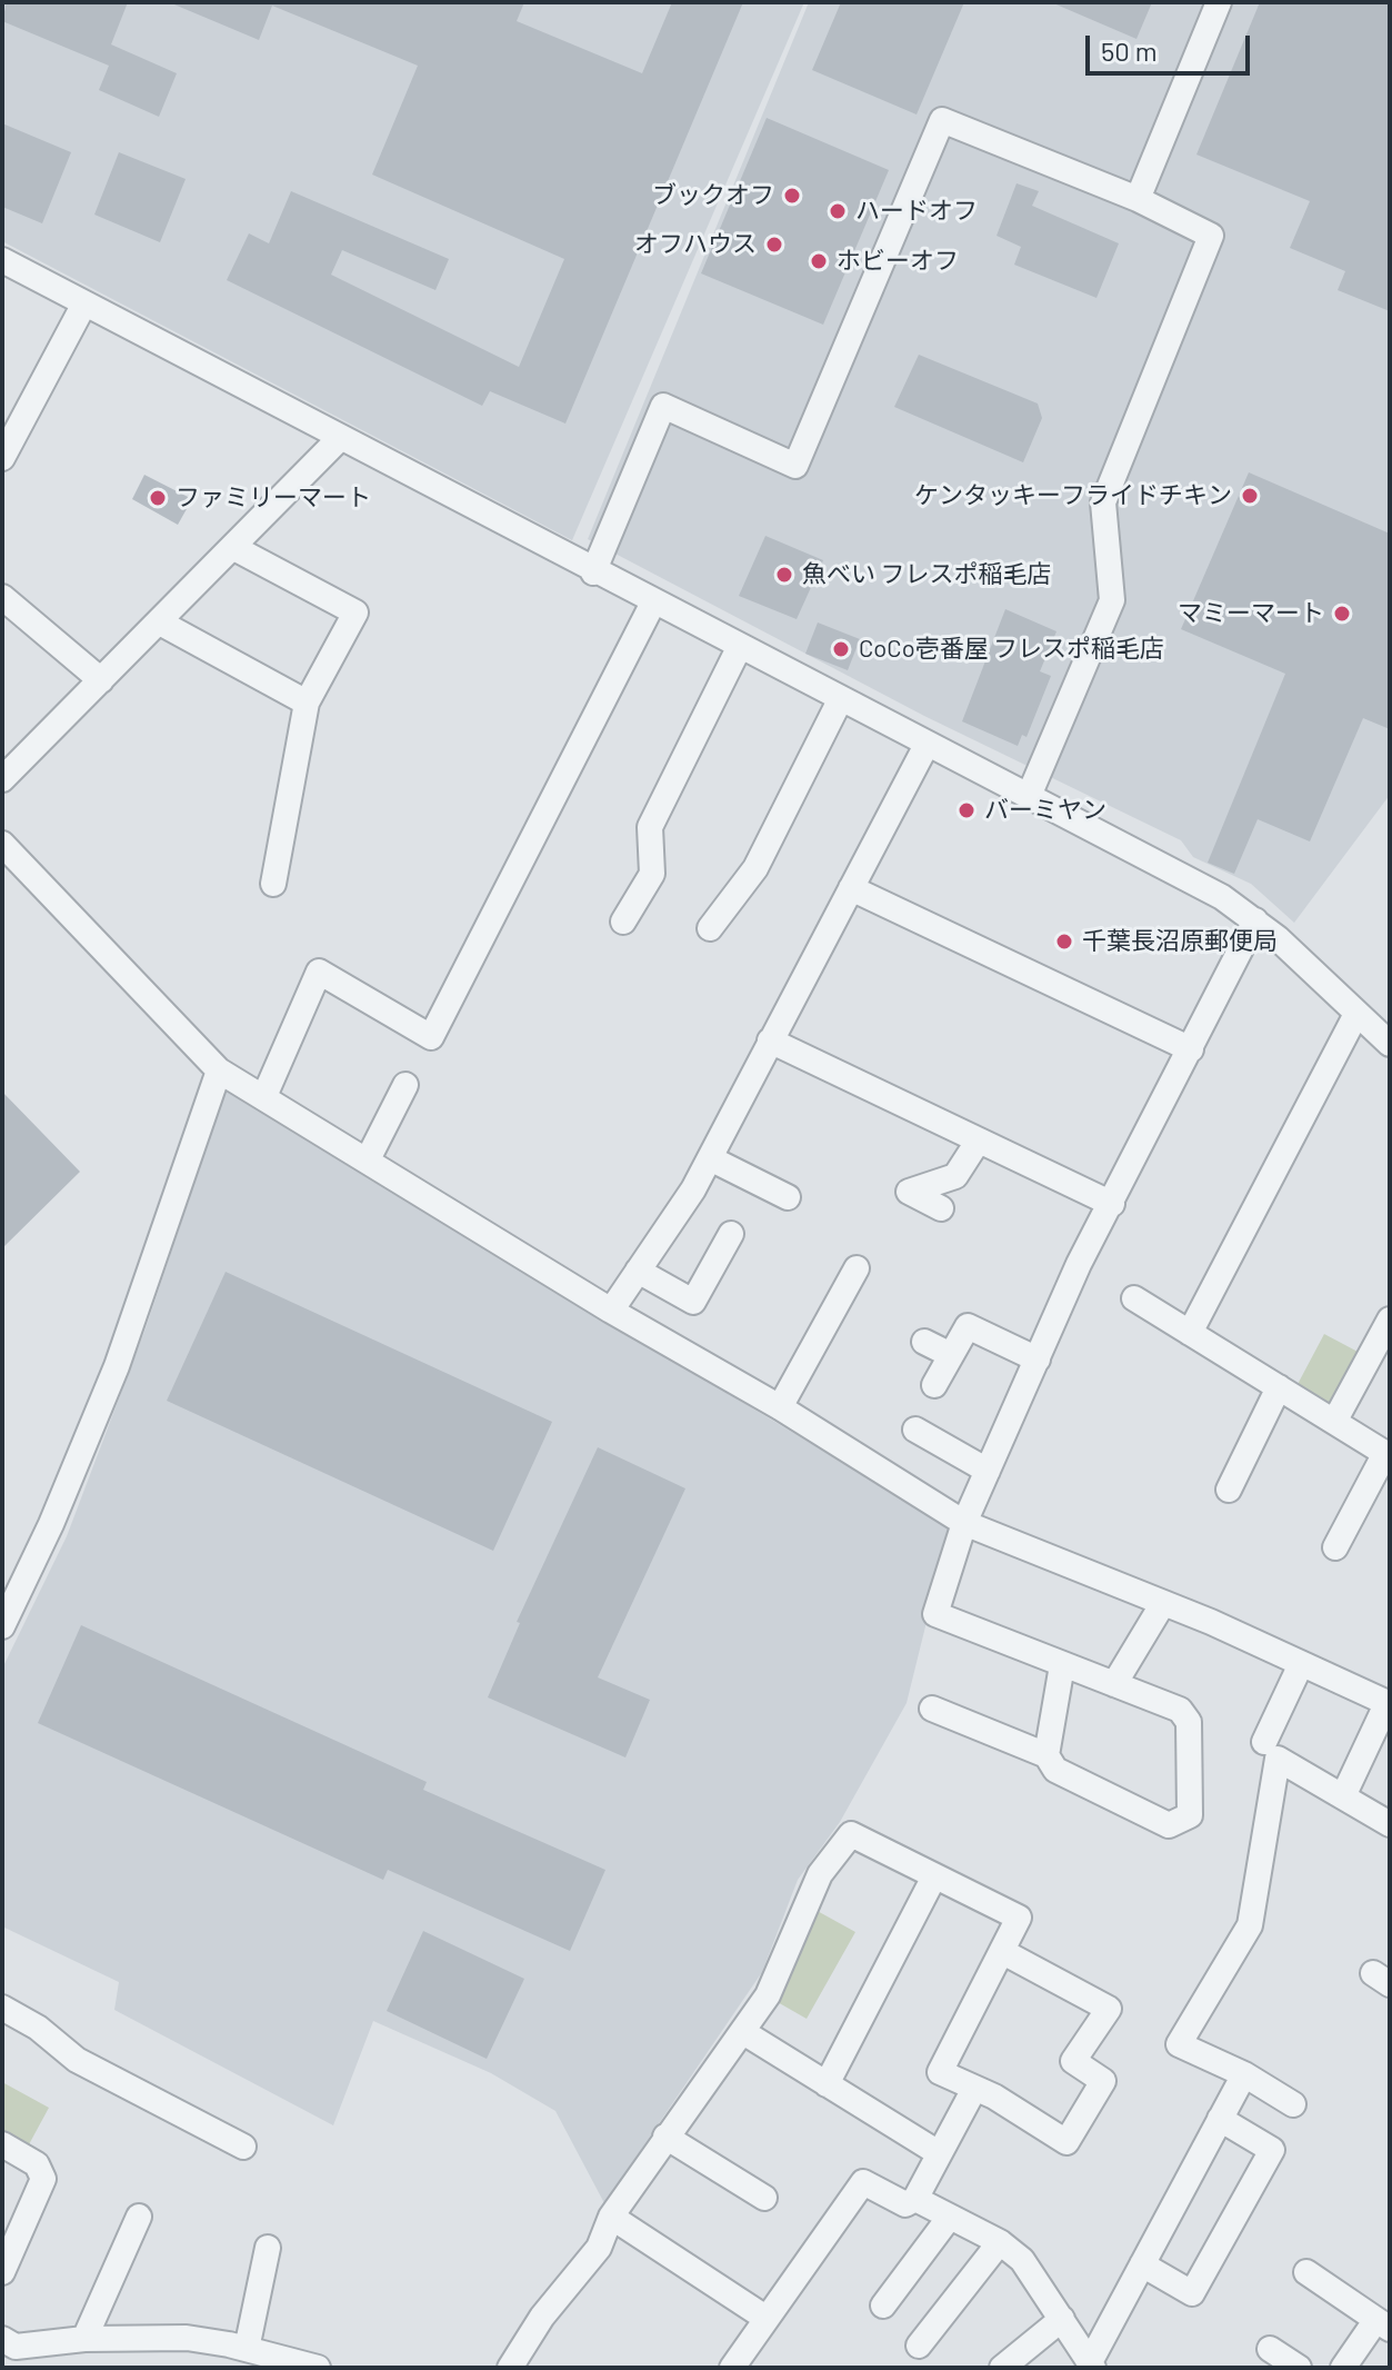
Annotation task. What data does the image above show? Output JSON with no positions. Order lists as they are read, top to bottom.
{
  "places": [
    "ブックオフ",
    "ハードオフ",
    "オフハウス",
    "ホビーオフ",
    "ケンタッキーフライドチキン",
    "ファミリーマート",
    "魚べい フレスポ稲毛店",
    "マミーマート",
    "CoCo壱番屋 フレスポ稲毛店",
    "バーミヤン",
    "千葉長沼原郵便局"
  ],
  "scale_bar": "50 m"
}
